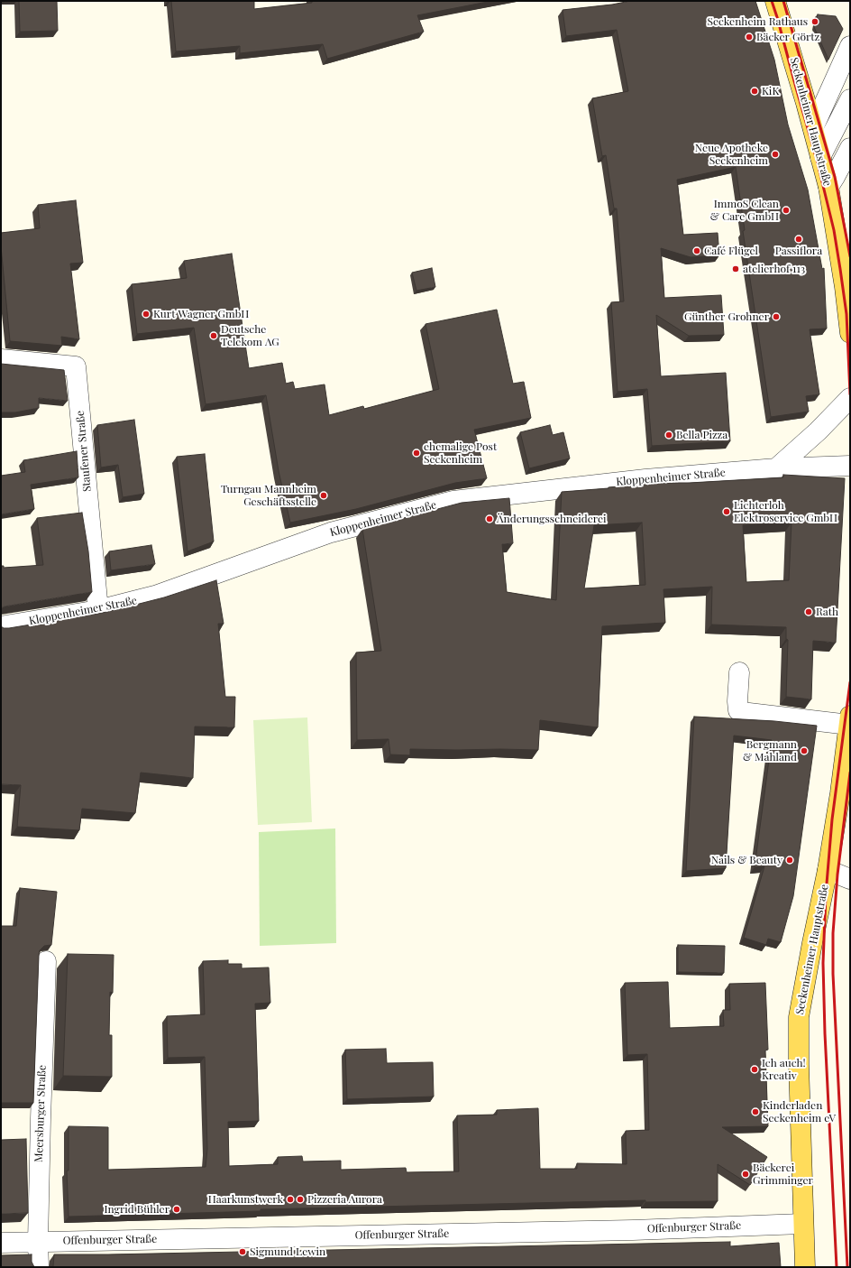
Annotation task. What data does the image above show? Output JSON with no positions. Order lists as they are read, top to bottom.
{
  "streets": {
    "main road": ["Seckenheimer Hauptstraße"],
    "street": [
      "Staufener Straße",
      "Kloppenheimer Straße",
      "Meersburger Straße",
      "Offenburger Straße"
    ]
  },
  "crossings": [
    ["Seckenheimer Hauptstraße", "Offenburger Straße"],
    ["Staufener Straße", "Kloppenheimer Straße"],
    ["Meersburger Straße", "Offenburger Straße"]
  ],
  "places": [
    "Seckenheim Rathaus",
    "Bäcker Görtz",
    "KiK",
    "Neue Apotheke Seckenheim",
    "ImmoS Clean & Care GmbH",
    "Passiflora",
    "Café Flügel",
    "atelierhof 113",
    "Kurt Wagner GmbH",
    "Günther Grohner",
    "Deutsche Telekom AG",
    "Bella Pizza",
    "ehemalige Post Seckenheim",
    "Turngau Mannheim Geschäftsstelle",
    "Lichterloh Elektroservice GmbH",
    "Änderungsschneiderei",
    "Rath",
    "Bergmann & Mahland",
    "Nails & Beauty",
    "Ich auch! Kreativ",
    "Kinderladen Seckenheim eV",
    "Bäckerei Grimminger",
    "Haarkunstwerk",
    "Pizzeria Aurora",
    "Ingrid Bühler",
    "Sigmund Lewin"
  ]
}
